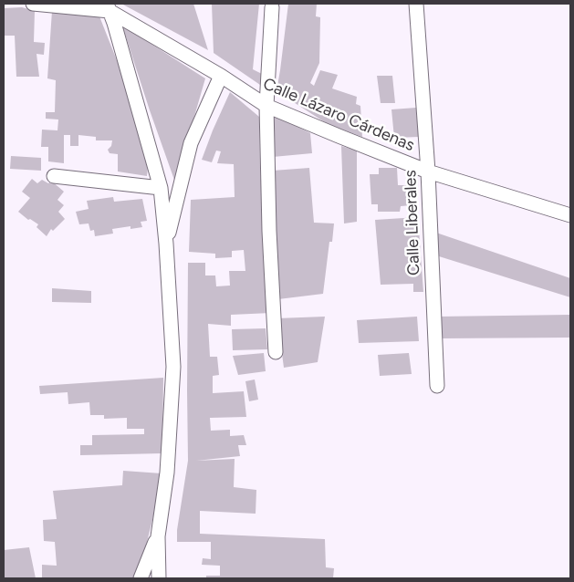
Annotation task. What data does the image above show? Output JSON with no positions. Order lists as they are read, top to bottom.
{
  "streets": {
    "street": ["Calle Lázaro Cárdenas", "Calle Liberales"]
  },
  "crossings": [
    ["Calle Lázaro Cárdenas", "Calle Liberales"]
  ]
}
